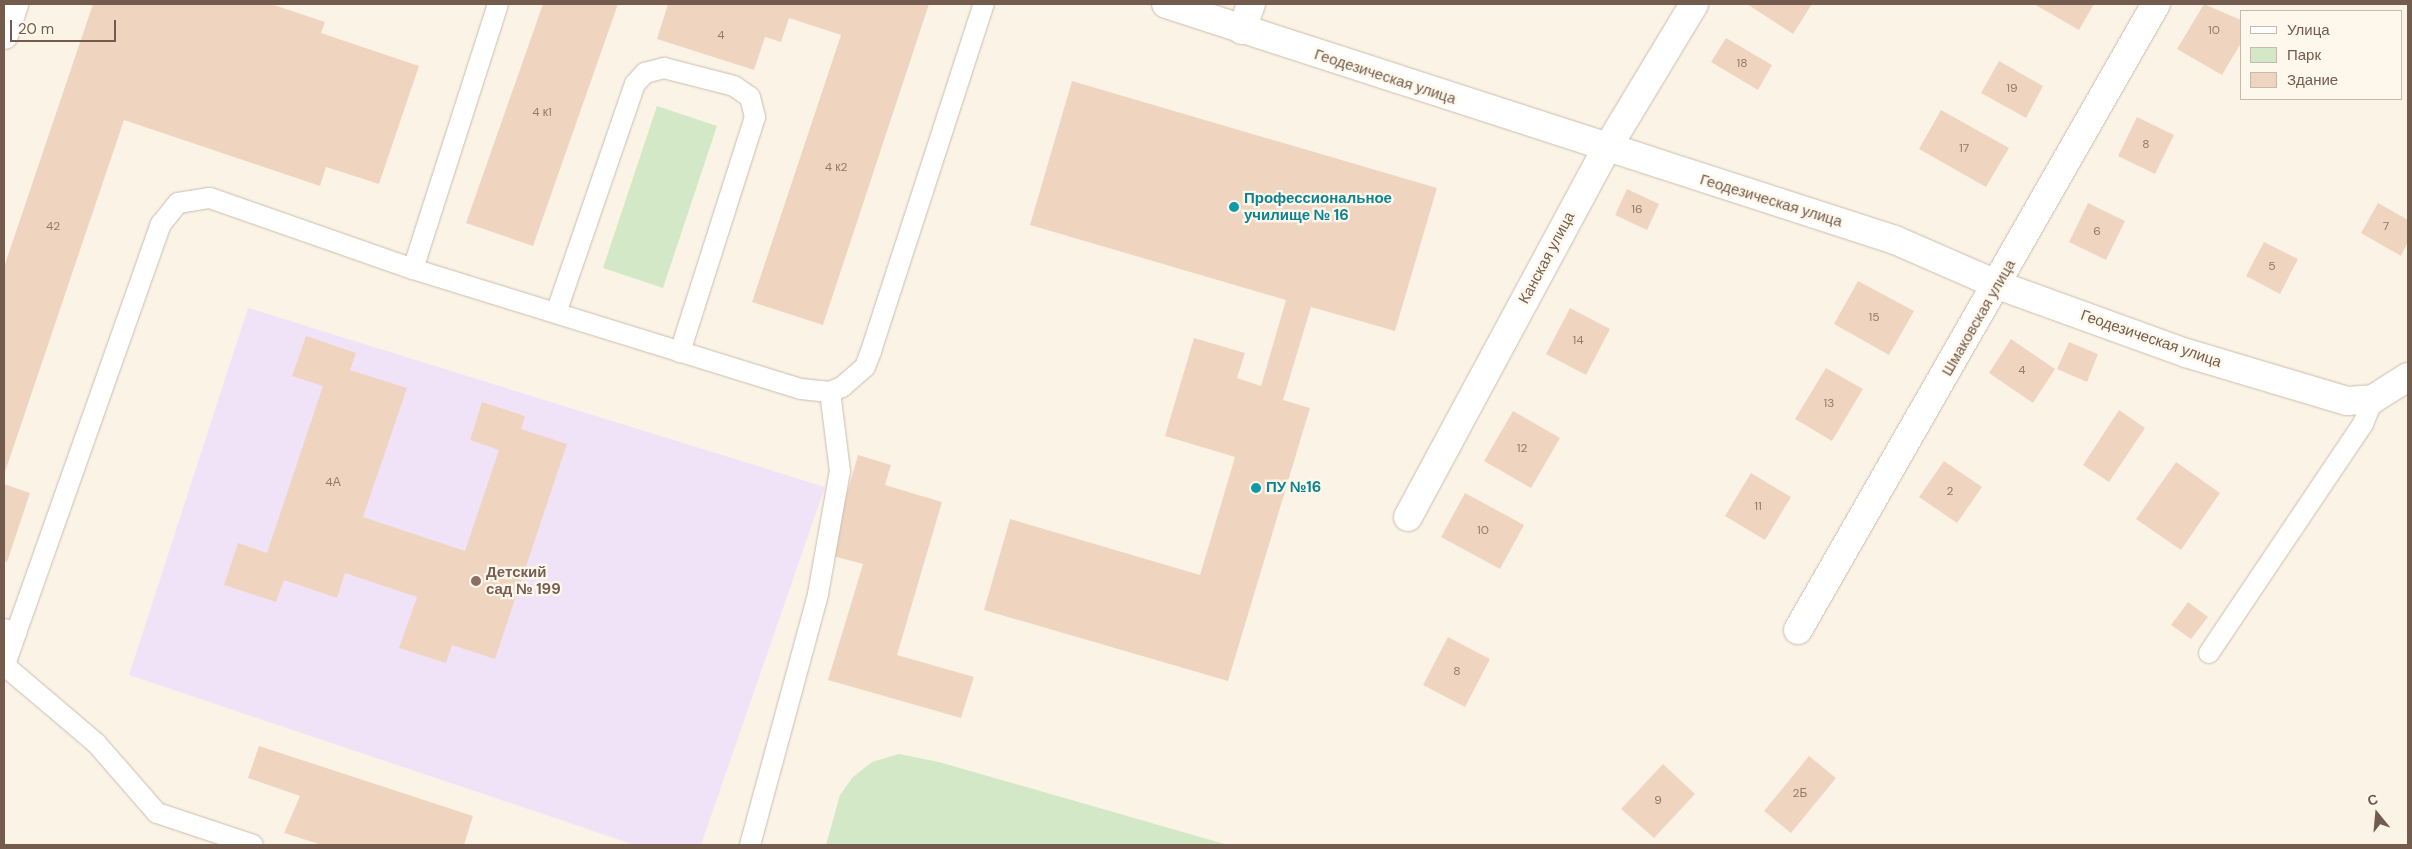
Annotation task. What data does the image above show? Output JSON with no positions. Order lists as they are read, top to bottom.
{
  "streets": {
    "street": ["Геодезическая улица", "Канская улица", "Шмаковская улица"]
  },
  "crossings": [
    ["Геодезическая улица", "Канская улица"],
    ["Геодезическая улица", "Шмаковская улица"]
  ],
  "places": ["Профессиональное училище № 16", "ПУ №16", "Детский сад № 199"],
  "house_numbers": [
    "10",
    "4",
    "18",
    "19",
    "4 к1",
    "8",
    "17",
    "4 к2",
    "16",
    "42",
    "7",
    "6",
    "5",
    "15",
    "14",
    "4",
    "13",
    "12",
    "4А",
    "2",
    "11",
    "10",
    "8",
    "2Б",
    "9"
  ],
  "legend": ["Улица", "Парк", "Здание"],
  "scale_bar": "20 m",
  "north": "top"
}
